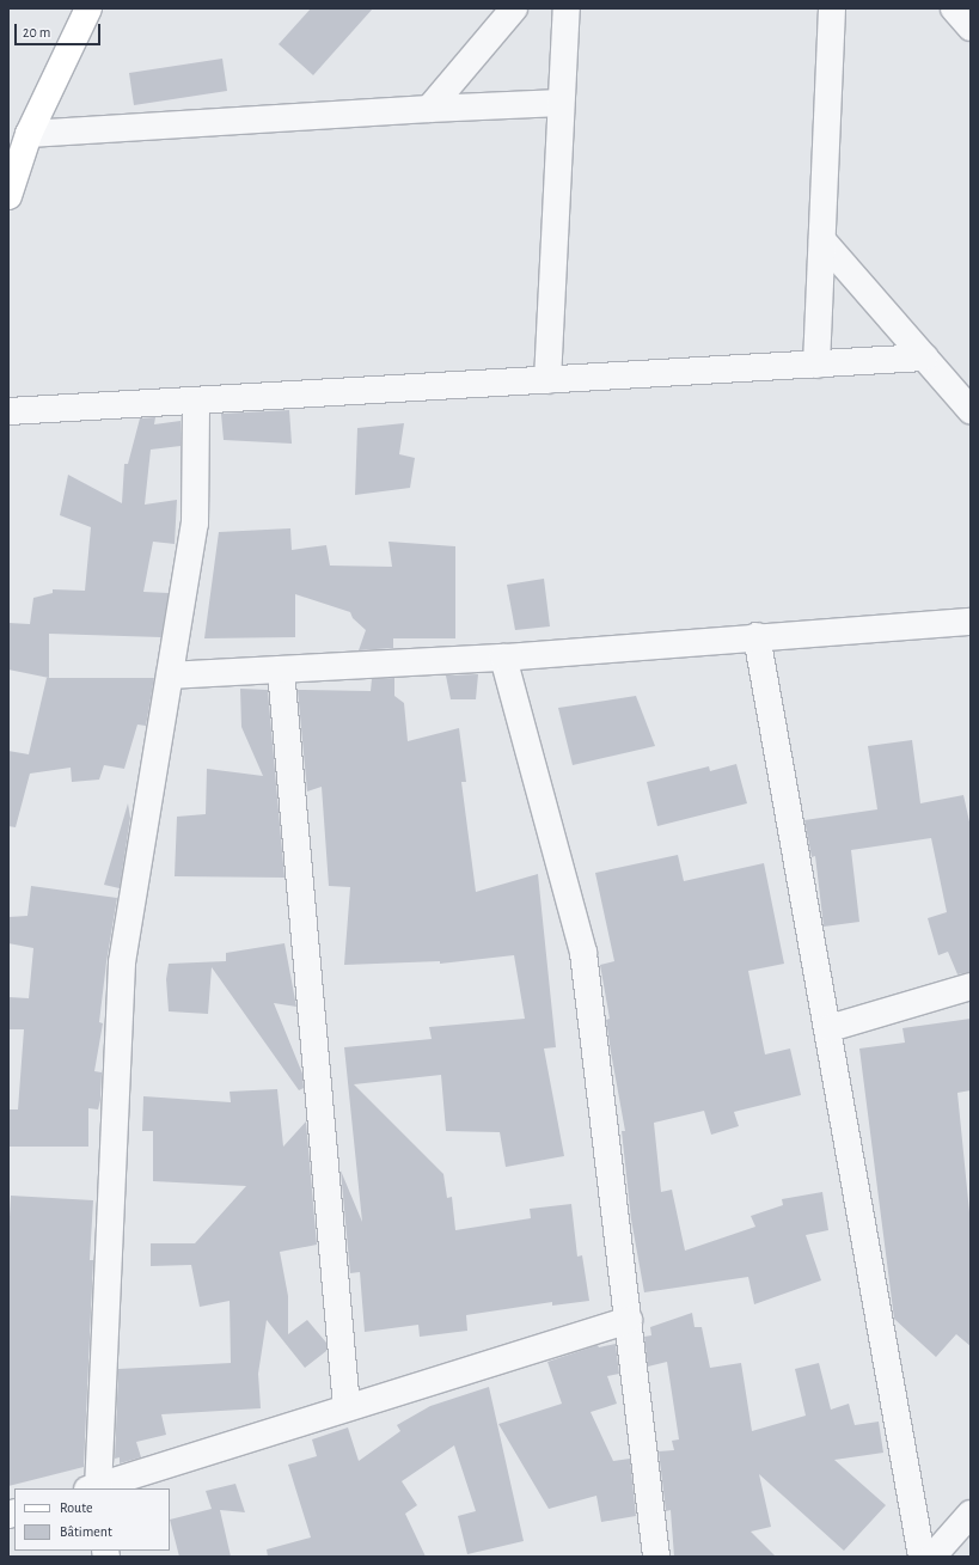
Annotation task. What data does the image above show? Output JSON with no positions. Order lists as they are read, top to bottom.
{
  "legend": ["Route", "Bâtiment"],
  "scale_bar": "20 m"
}
